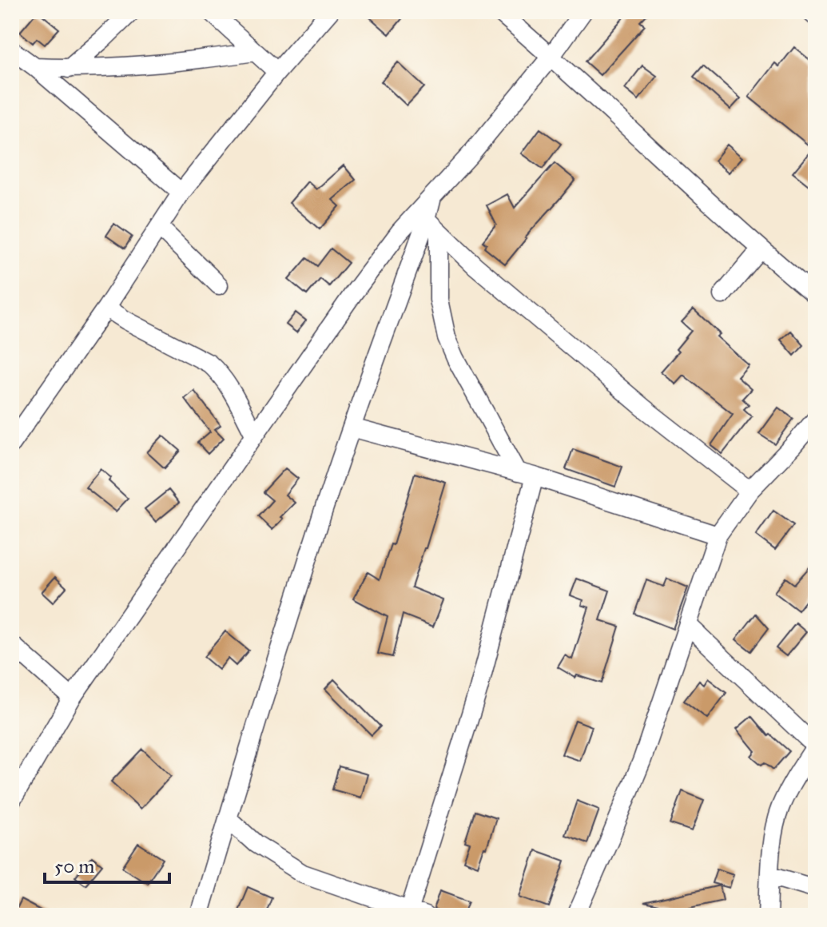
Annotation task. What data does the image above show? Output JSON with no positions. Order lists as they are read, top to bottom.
{
  "scale_bar": "50 m"
}
